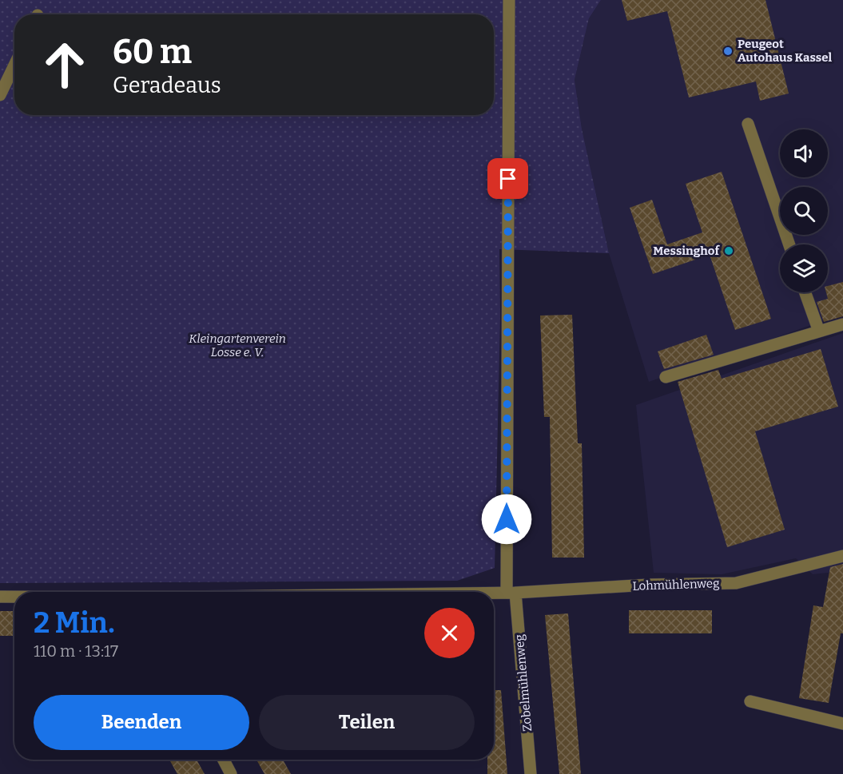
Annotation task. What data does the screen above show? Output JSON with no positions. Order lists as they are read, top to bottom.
{
  "streets": {
    "street": ["Lohmühlenweg", "Zobelmühlenweg"]
  },
  "crossings": [
    ["Lohmühlenweg", "Zobelmühlenweg"]
  ],
  "parks": ["Kleingartenverein Losse e. V."],
  "places": ["Peugeot Autohaus Kassel", "Messinghof"],
  "page": {
    "turn": ["60 m", "Geradeaus"],
    "heading": ["2 Min.", "110 m · 13:17"],
    "buttons": ["Beenden", "Teilen"]
  }
}
